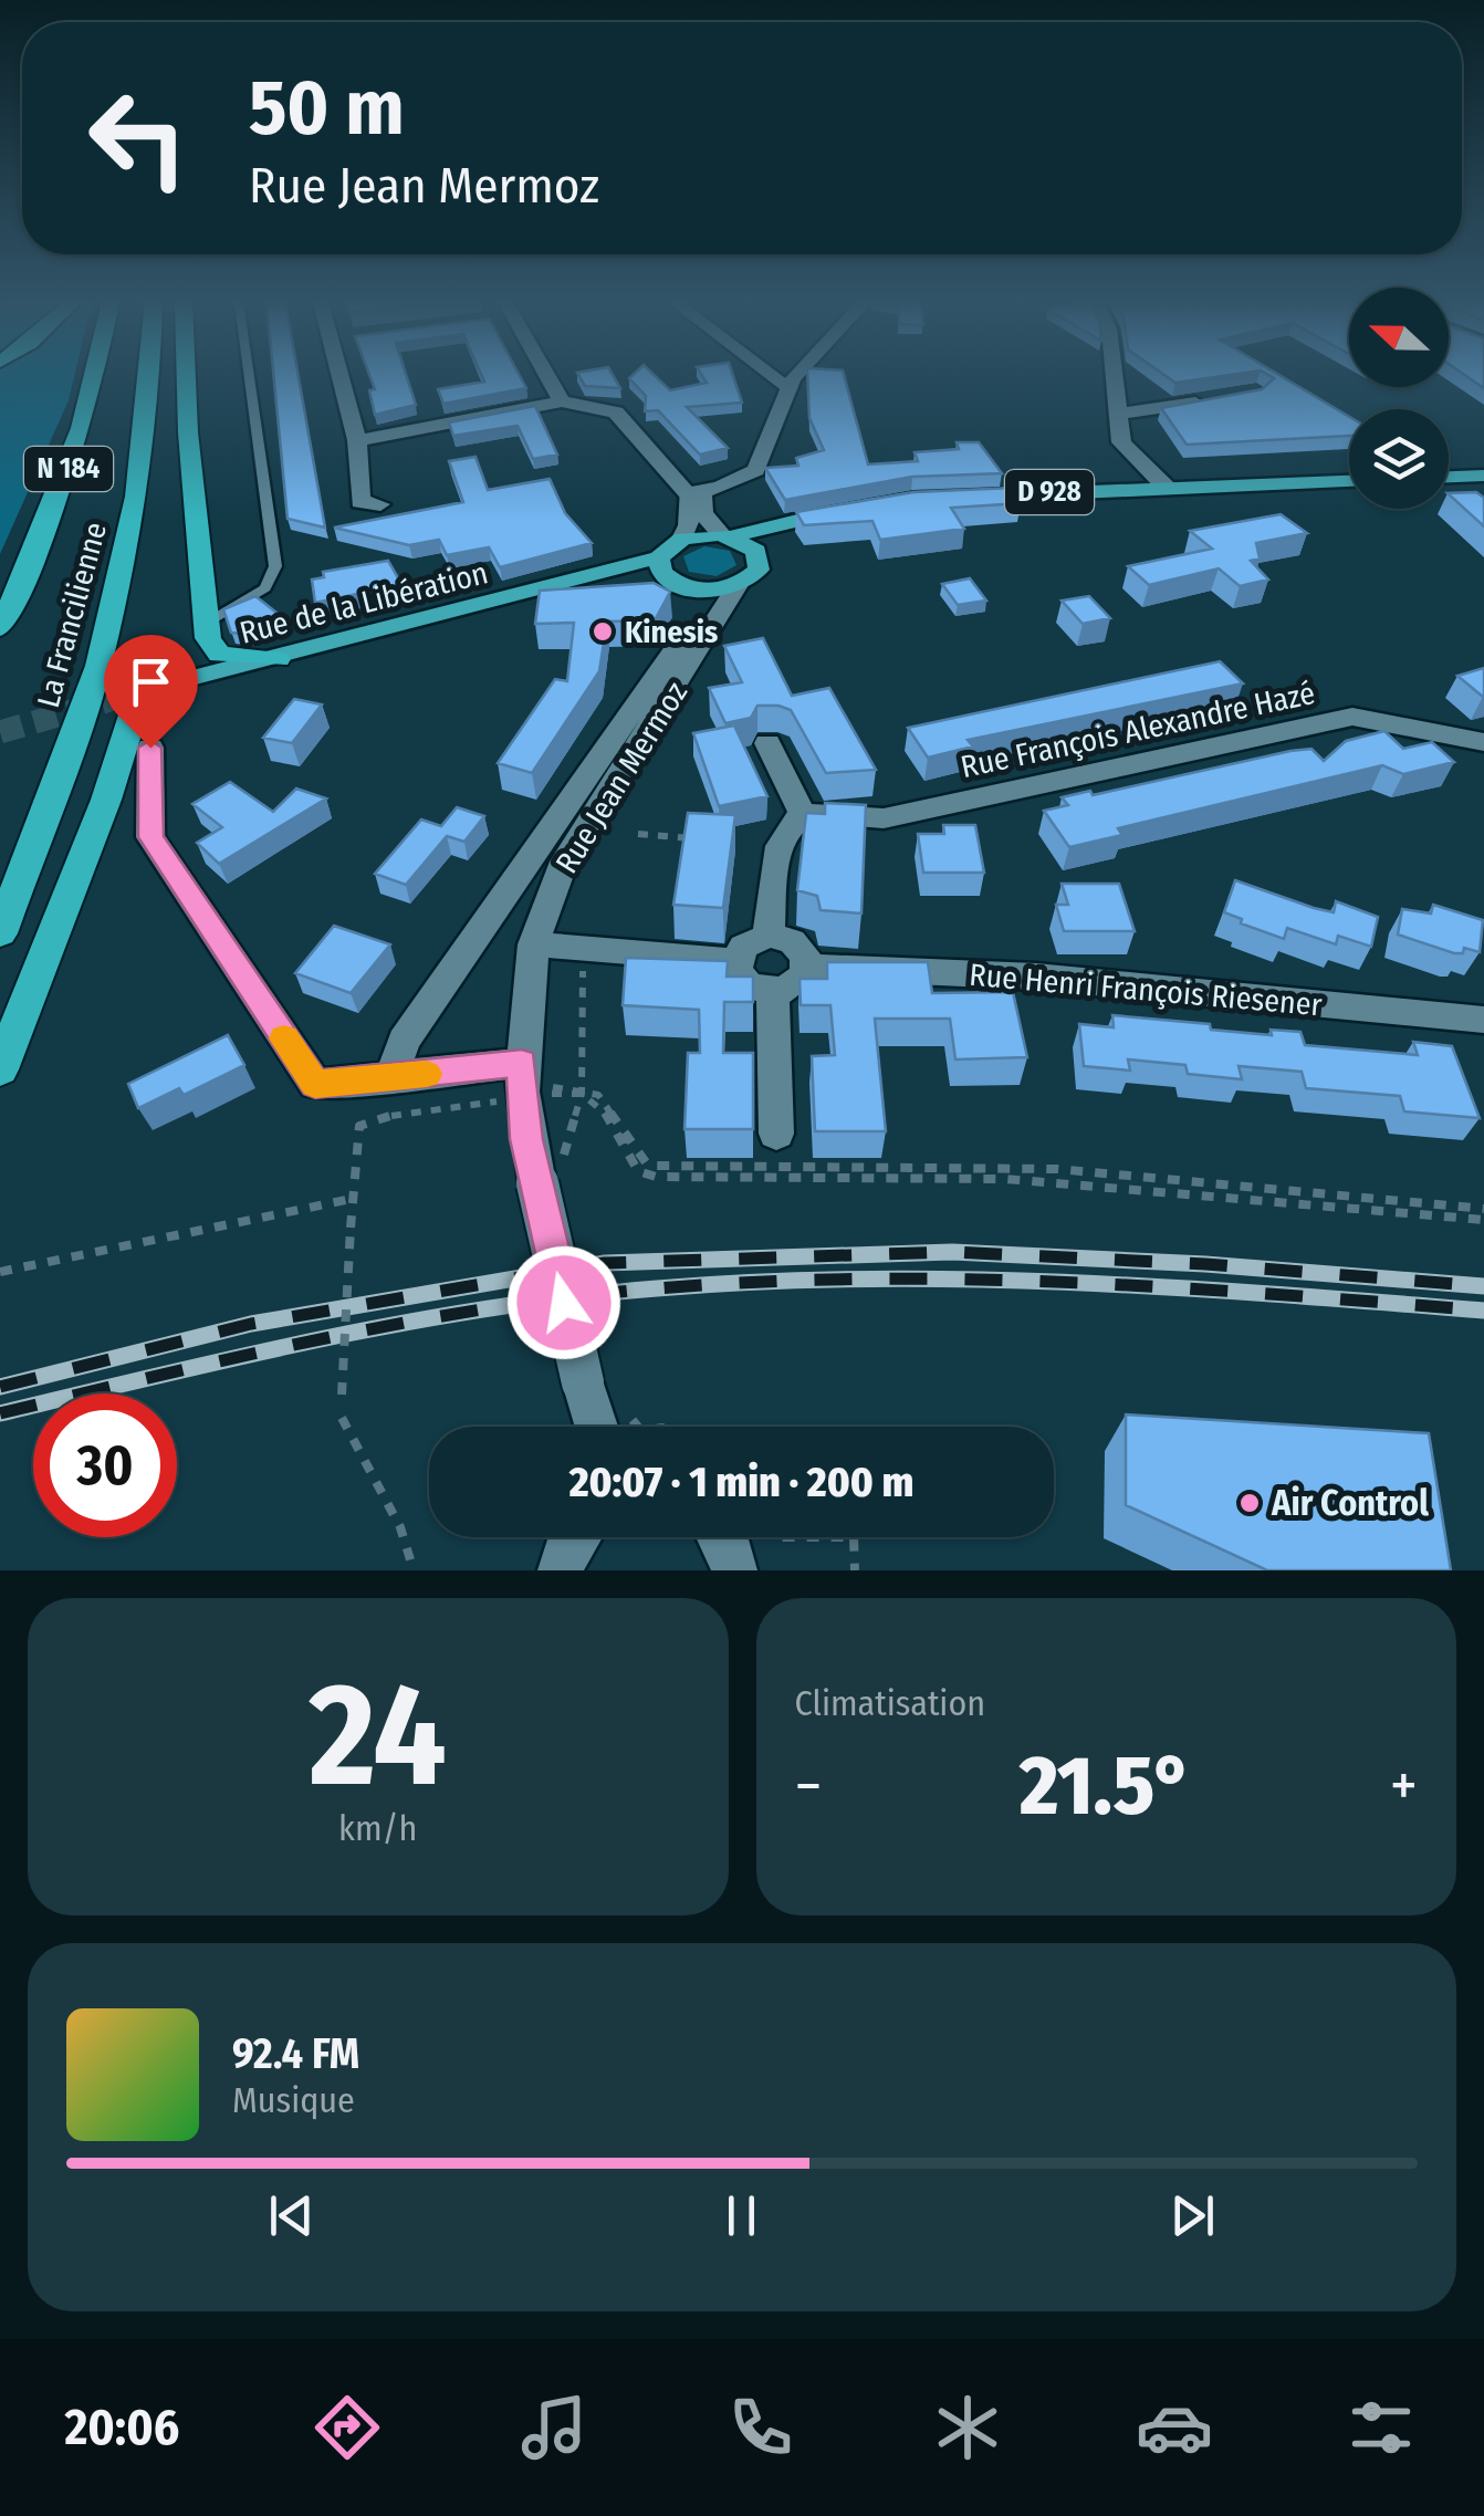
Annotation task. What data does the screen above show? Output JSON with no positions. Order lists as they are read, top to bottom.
{
  "streets": {
    "highway": ["N 184", "La Francilienne"],
    "main road": ["D 928", "Rue de la Libération"],
    "street": ["Rue François Alexandre Hazé", "Rue Jean Mermoz", "Rue Henri François Riesener"]
  },
  "crossings": [
    ["Rue de la Libération", "Rue Jean Mermoz"]
  ],
  "places": ["Kinesis", "Air Control"],
  "north": "left",
  "page": {
    "turn": ["50 m", "Rue Jean Mermoz"],
    "limit": "30",
    "trip": "20:07 · 1 min · 200 m",
    "tile": [
      ["24", "km/h"],
      "Climatisation"
    ],
    "heat": ["−", "21.5°", "+"],
    "song": ["92.4 FM", "Musique"],
    "tabs": "20:06"
  }
}
